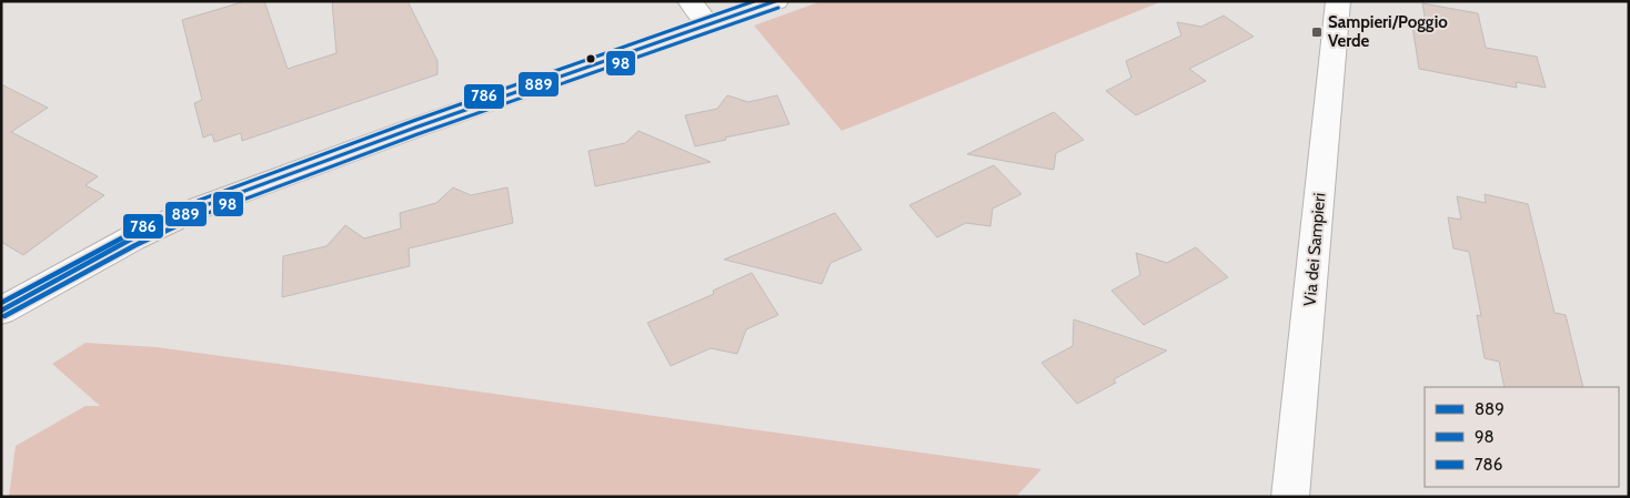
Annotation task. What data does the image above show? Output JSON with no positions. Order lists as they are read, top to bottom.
{
  "streets": {
    "street": ["Via dei Sampieri"]
  },
  "places": {
    "transit": ["Sampieri/Poggio Verde"]
  },
  "lines": ["transit line 889", "transit line 786", "transit line 98"],
  "legend": ["889", "98", "786"]
}
